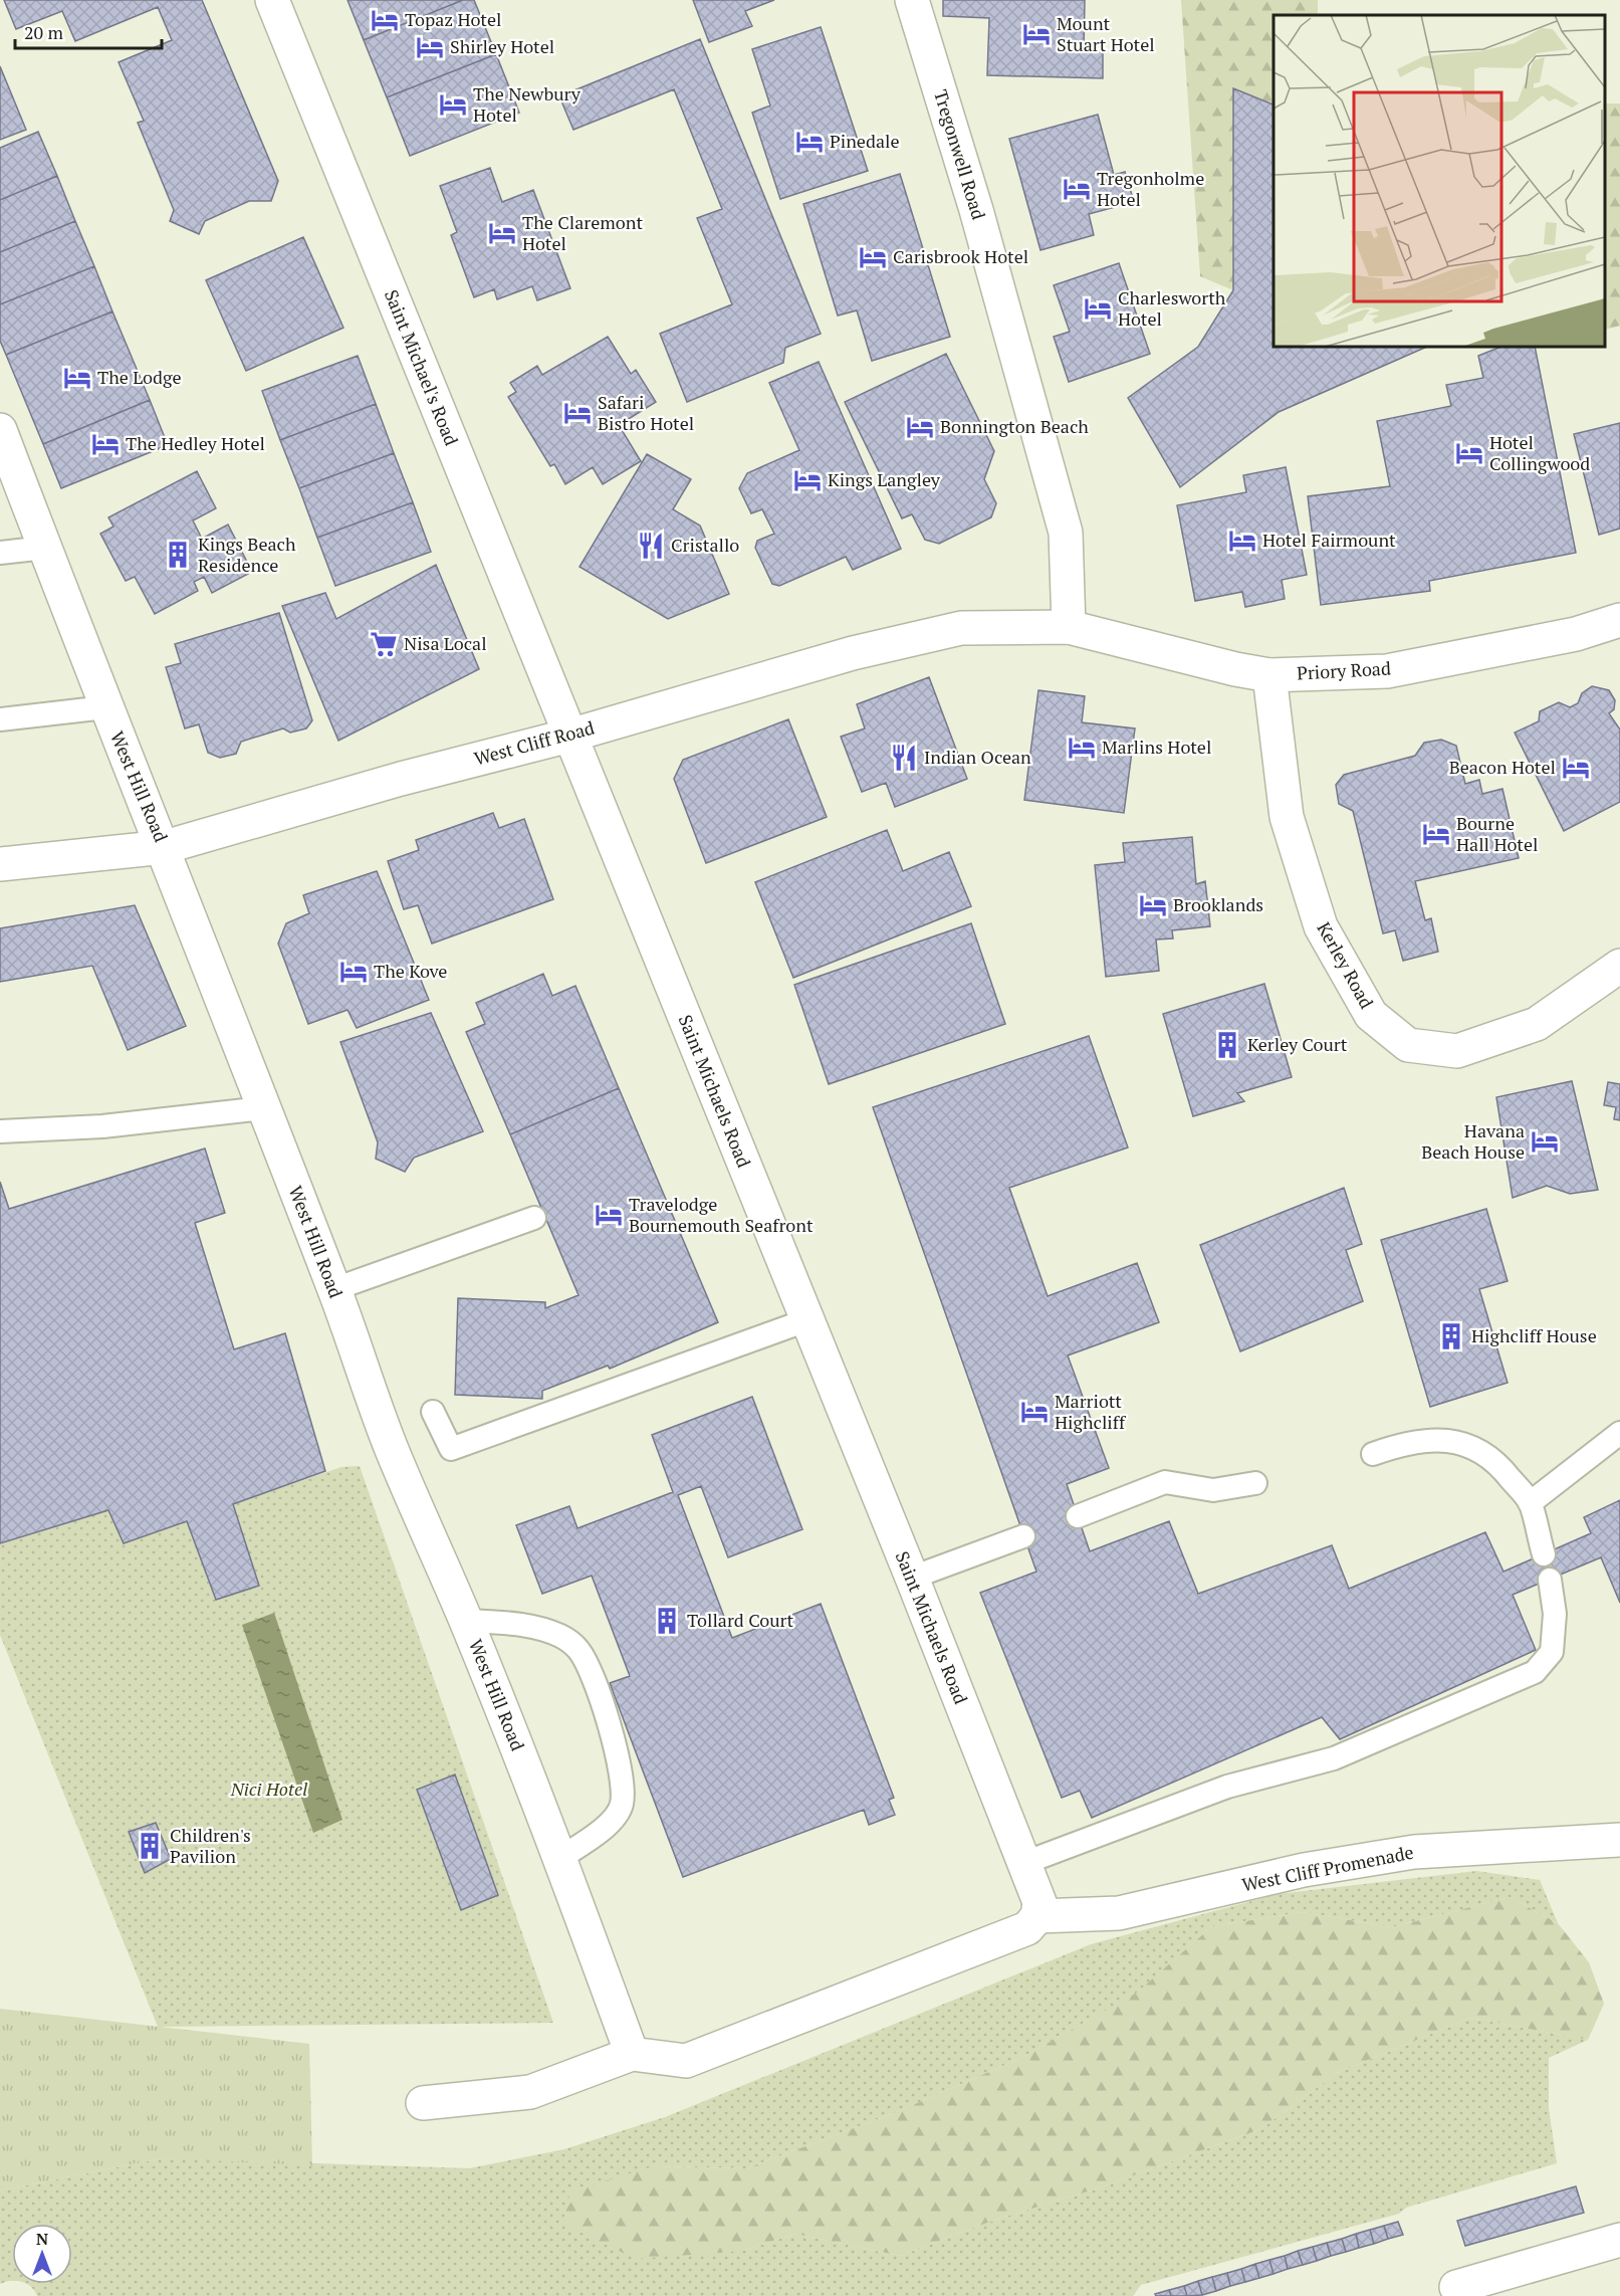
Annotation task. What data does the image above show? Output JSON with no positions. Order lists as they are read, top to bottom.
{
  "streets": {
    "street": [
      "Tregonwell Road",
      "Saint Michael's Road",
      "Priory Road",
      "West Cliff Road",
      "West Hill Road",
      "Kerley Road",
      "Saint Michaels Road",
      "West Cliff Promenade"
    ]
  },
  "crossings": [
    ["Tregonwell Road", "Priory Road"],
    ["Tregonwell Road", "West Cliff Road"],
    ["Saint Michael's Road", "West Cliff Road"],
    ["Saint Michael's Road", "Saint Michaels Road"],
    ["Priory Road", "West Cliff Road"],
    ["Priory Road", "Kerley Road"],
    ["West Cliff Road", "West Hill Road"],
    ["West Cliff Road", "Saint Michaels Road"],
    ["Saint Michaels Road", "West Cliff Promenade"]
  ],
  "parks": ["Nici Hotel"],
  "places": {
    "hotel": [
      "Topaz Hotel",
      "Mount Stuart Hotel",
      "Shirley Hotel",
      "The Newbury Hotel",
      "Pinedale",
      "Tregonholme Hotel",
      "The Claremont Hotel",
      "Carisbrook Hotel",
      "Charlesworth Hotel",
      "The Lodge",
      "Safari Bistro Hotel",
      "Bonnington Beach",
      "The Hedley Hotel",
      "Hotel Collingwood",
      "Kings Langley",
      "Hotel Fairmount",
      "Marlins Hotel",
      "Beacon Hotel",
      "Bourne Hall Hotel",
      "Brooklands",
      "The Kove",
      "Havana Beach House",
      "Travelodge Bournemouth Seafront",
      "Marriott Highcliff"
    ],
    "restaurant": ["Cristallo", "Indian Ocean"],
    "building": [
      "Kings Beach Residence",
      "Kerley Court",
      "Highcliff House",
      "Tollard Court",
      "Children's Pavilion"
    ],
    "supermarket": ["Nisa Local"]
  },
  "scale_bar": "20 m",
  "north": "top"
}
